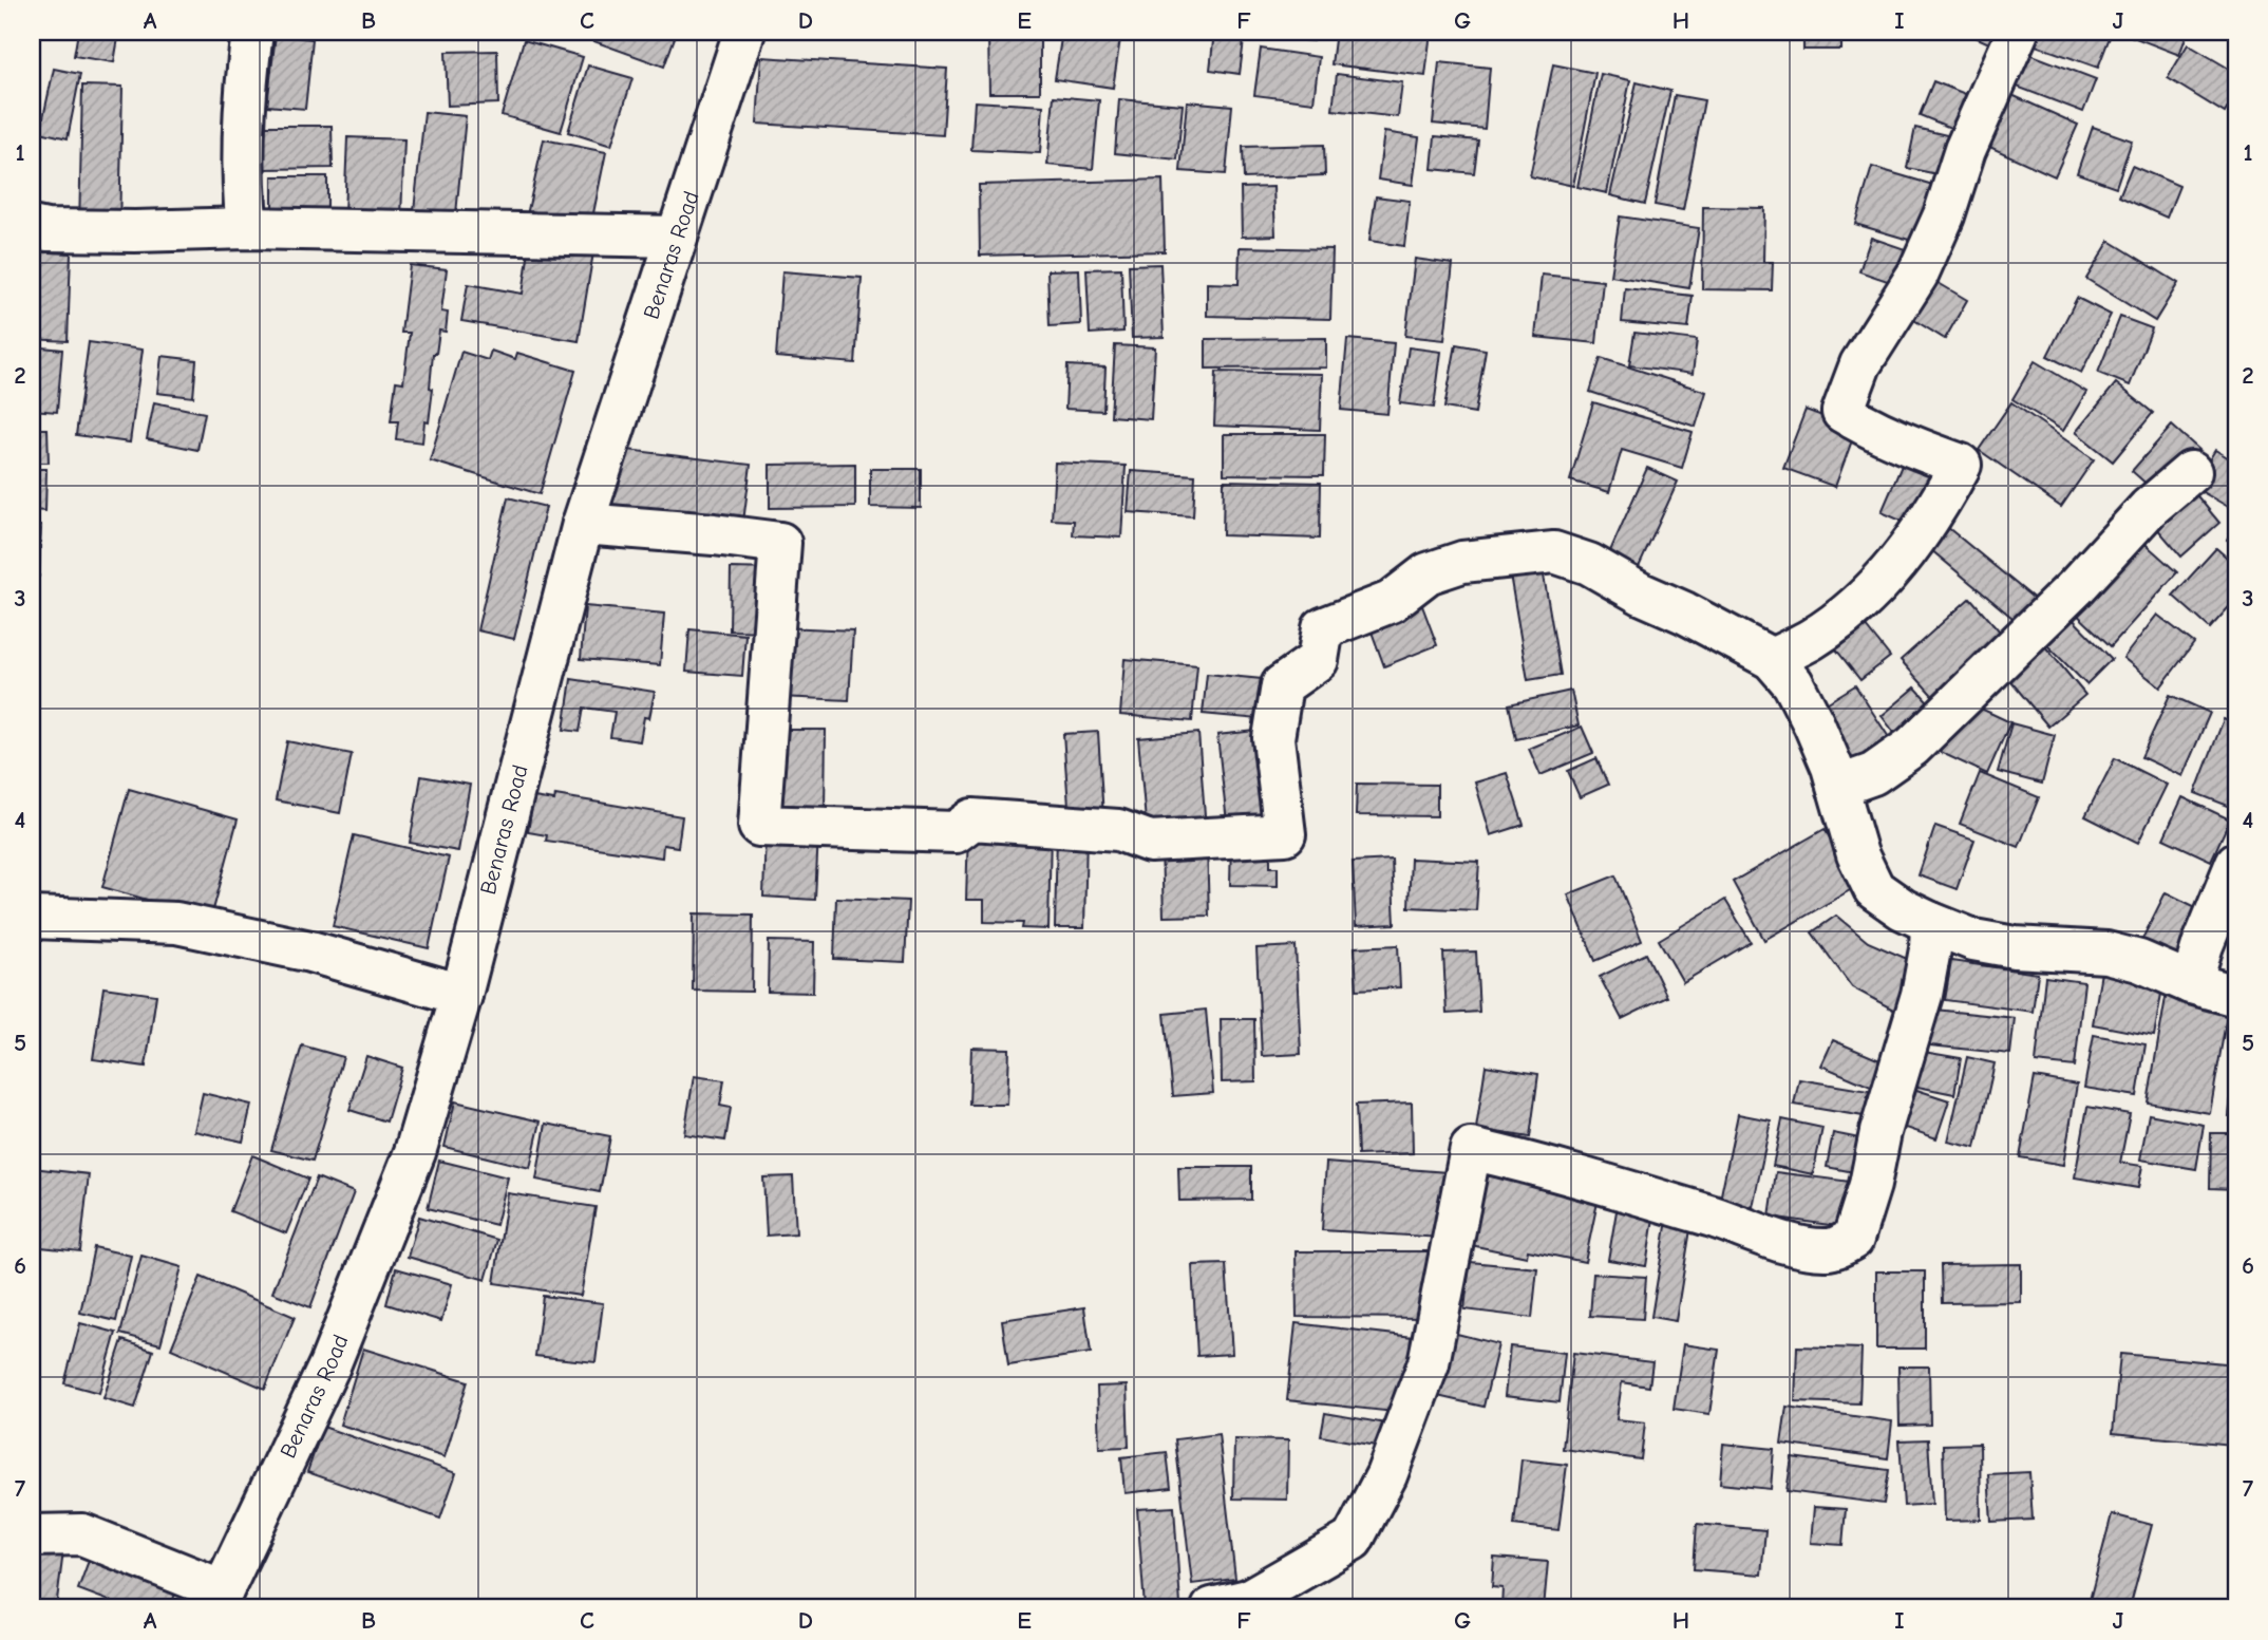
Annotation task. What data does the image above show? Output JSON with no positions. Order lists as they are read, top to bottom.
{
  "streets": {
    "street": ["Benaras Road"]
  },
  "grid": {
    "columns": [
      "A",
      "B",
      "C",
      "D",
      "E",
      "F",
      "G",
      "H",
      "I",
      "J"
    ],
    "rows": [
      "1",
      "2",
      "3",
      "4",
      "5",
      "6",
      "7"
    ]
  }
}
